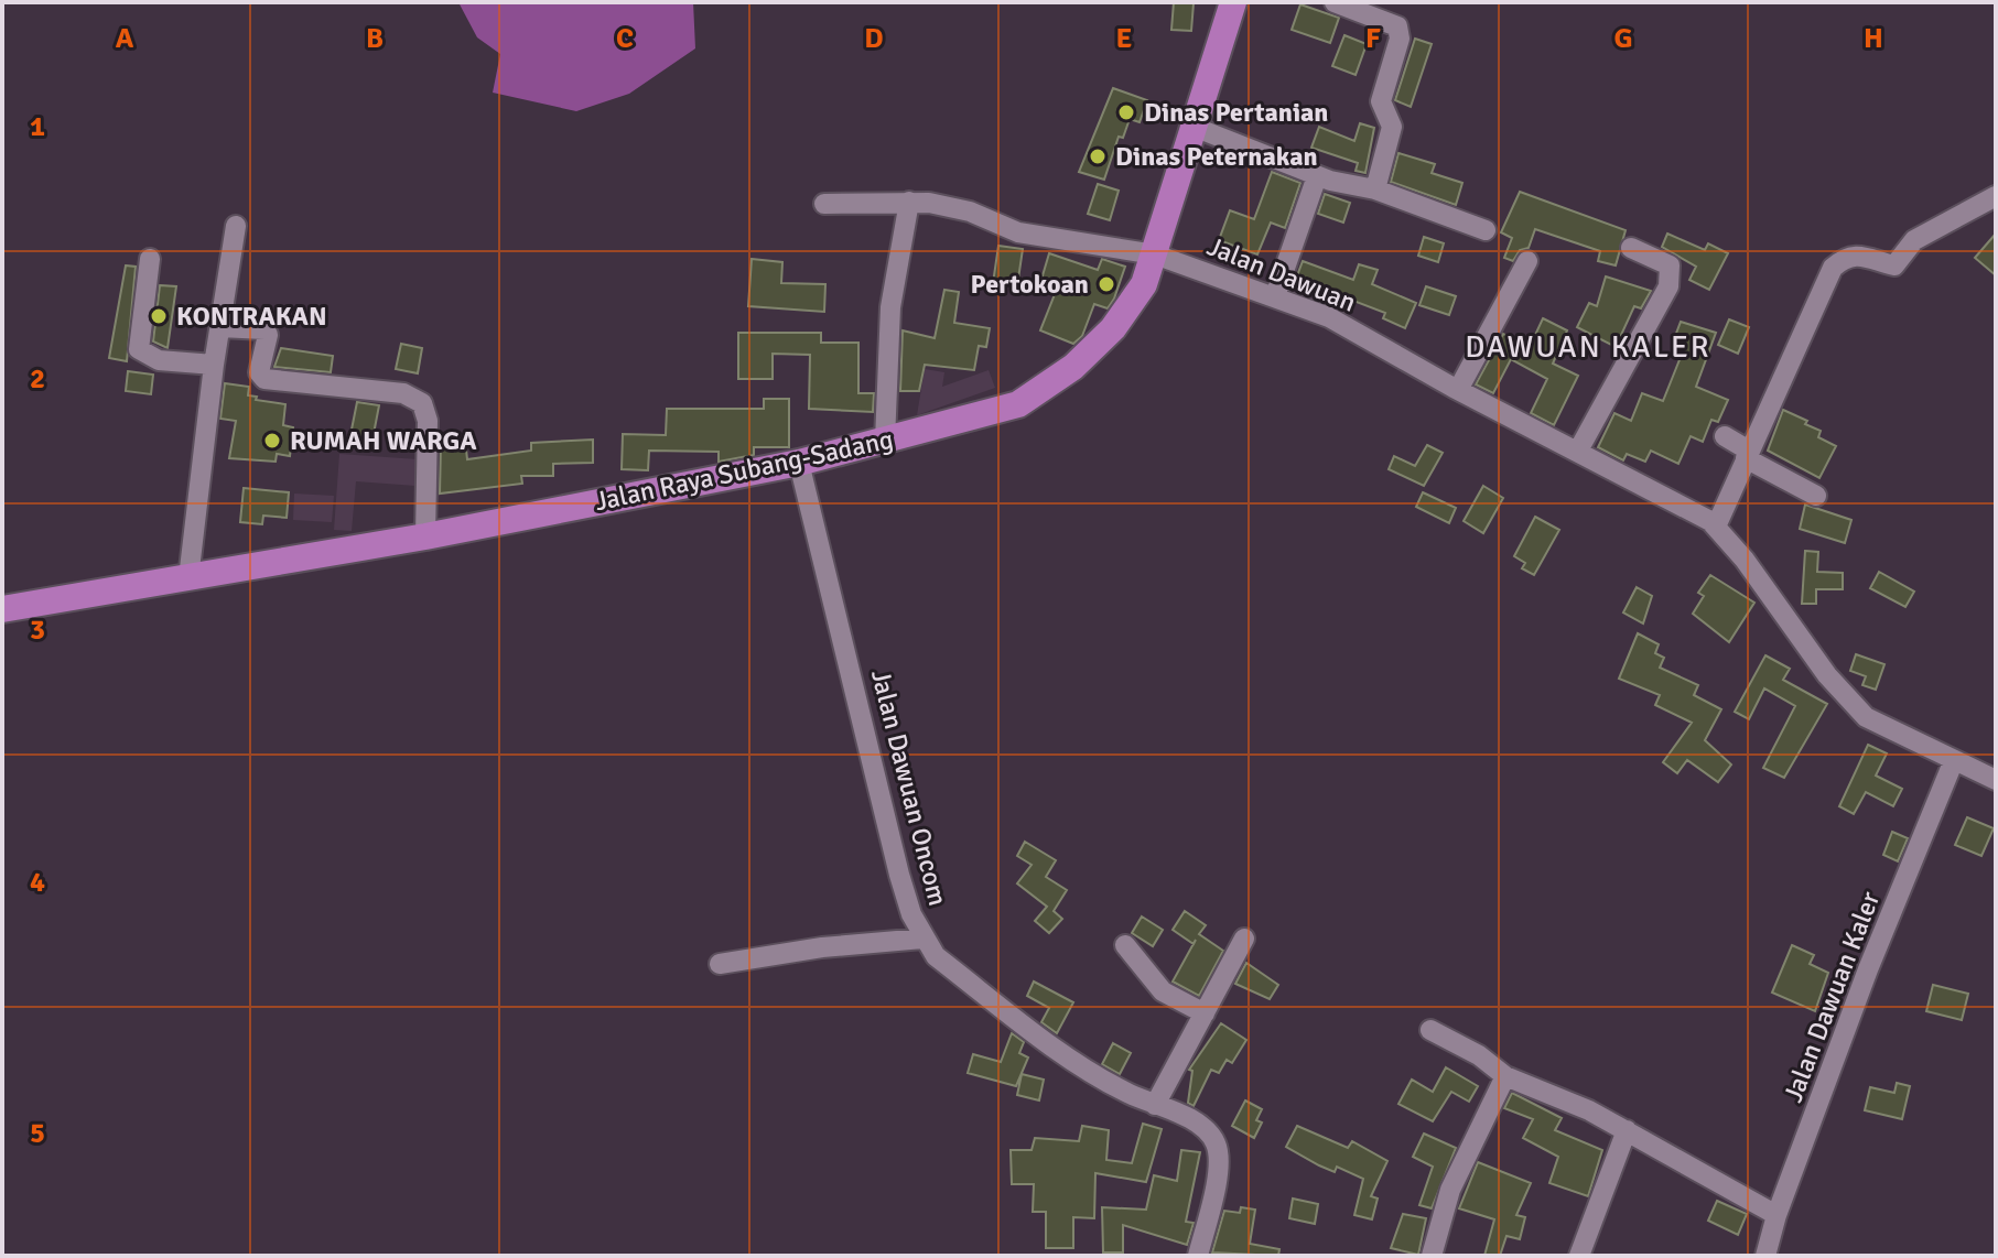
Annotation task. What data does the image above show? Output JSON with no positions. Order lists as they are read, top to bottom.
{
  "streets": {
    "main road": ["Jalan Raya Subang-Sadang"],
    "street": ["Jalan Dawuan", "Jalan Dawuan Oncom", "Jalan Dawuan Kaler"]
  },
  "crossings": [
    ["Jalan Dawuan", "Jalan Raya Subang-Sadang"],
    ["Jalan Dawuan", "Jalan Dawuan Kaler"],
    ["Jalan Raya Subang-Sadang", "Jalan Dawuan Oncom"]
  ],
  "districts": ["DAWUAN KALER"],
  "places": [
    "Dinas Pertanian",
    "Dinas Peternakan",
    "Pertokoan",
    "KONTRAKAN",
    "RUMAH WARGA"
  ],
  "grid": {
    "columns": [
      "A",
      "B",
      "C",
      "D",
      "E",
      "F",
      "G",
      "H"
    ],
    "rows": [
      "1",
      "2",
      "3",
      "4",
      "5"
    ]
  }
}
